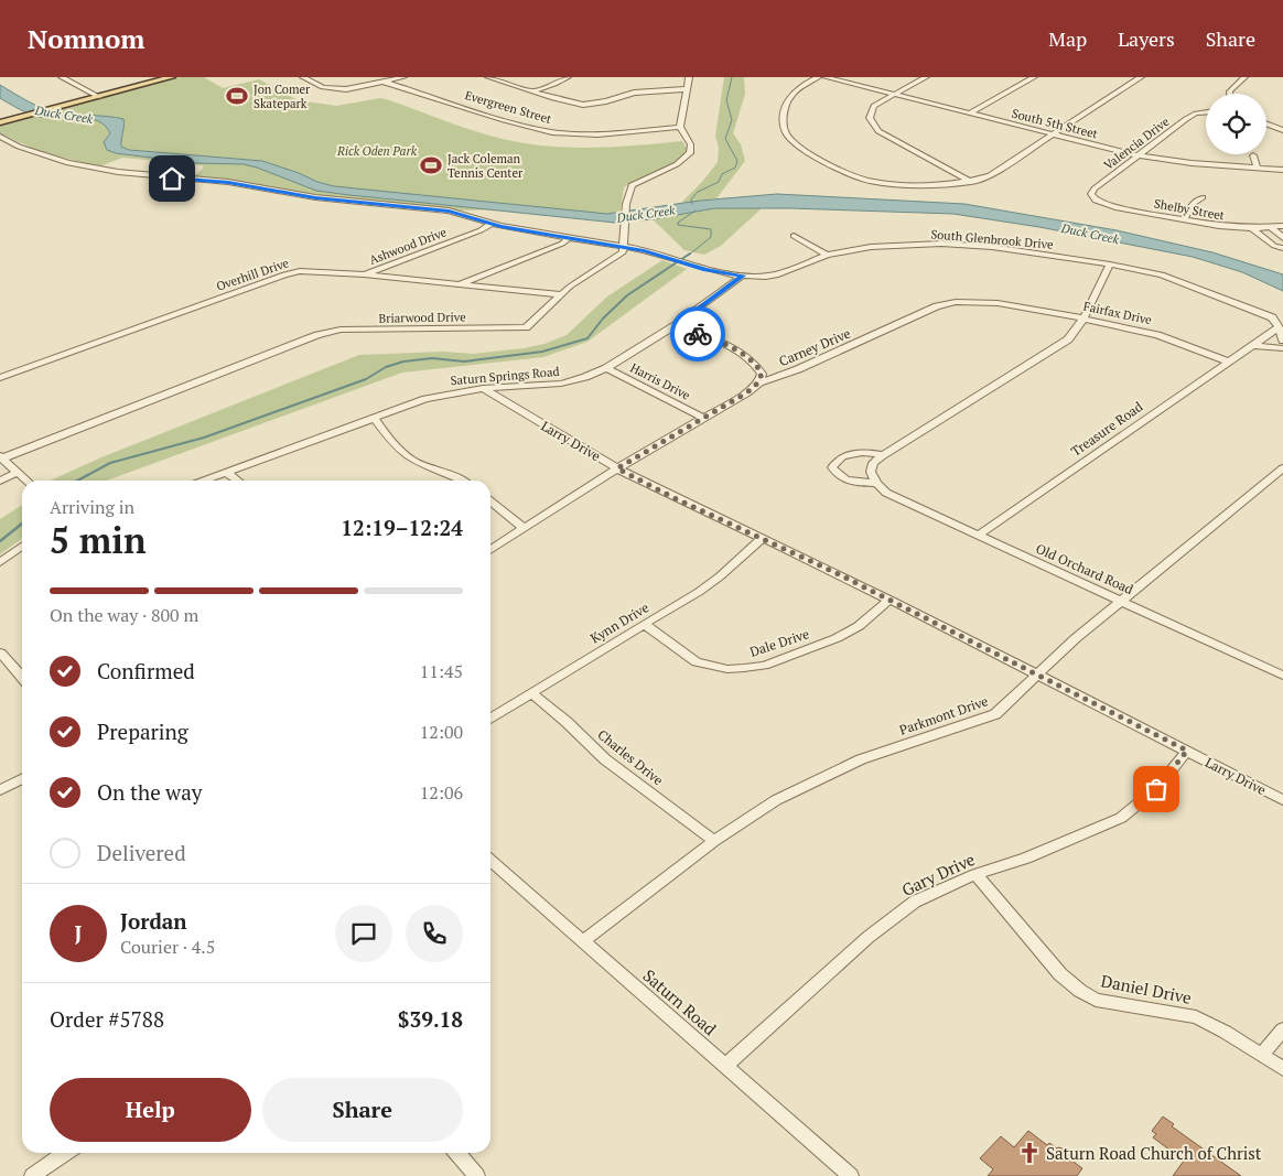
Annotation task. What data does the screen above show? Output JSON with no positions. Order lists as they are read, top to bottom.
{
  "streets": {
    "street": [
      "Evergreen Street",
      "South 5th Street",
      "Valencia Drive",
      "Shelby Street",
      "South Glenbrook Drive",
      "Ashwood Drive",
      "Overhill Drive",
      "Fairfax Drive",
      "Briarwood Drive",
      "Carney Drive",
      "Saturn Springs Road",
      "Harris Drive",
      "Treasure Road",
      "Larry Drive",
      "Old Orchard Road",
      "Kynn Drive",
      "Dale Drive",
      "Parkmont Drive",
      "Charles Drive",
      "Gary Drive",
      "Daniel Drive",
      "Saturn Road"
    ]
  },
  "crossings": [
    ["South 5th Street", "Valencia Drive"],
    ["Valencia Drive", "Shelby Street"],
    ["South Glenbrook Drive", "Ashwood Drive"],
    ["South Glenbrook Drive", "Briarwood Drive"],
    ["South Glenbrook Drive", "Saturn Springs Road"],
    ["South Glenbrook Drive", "Treasure Road"],
    ["Ashwood Drive", "Overhill Drive"],
    ["Overhill Drive", "Briarwood Drive"],
    ["Fairfax Drive", "Carney Drive"],
    ["Fairfax Drive", "Treasure Road"],
    ["Carney Drive", "Harris Drive"],
    ["Carney Drive", "Larry Drive"],
    ["Saturn Springs Road", "Harris Drive"],
    ["Saturn Springs Road", "Larry Drive"],
    ["Treasure Road", "Old Orchard Road"],
    ["Larry Drive", "Kynn Drive"],
    ["Larry Drive", "Dale Drive"],
    ["Larry Drive", "Parkmont Drive"],
    ["Larry Drive", "Gary Drive"],
    ["Old Orchard Road", "Parkmont Drive"],
    ["Kynn Drive", "Dale Drive"],
    ["Kynn Drive", "Charles Drive"],
    ["Parkmont Drive", "Charles Drive"],
    ["Parkmont Drive", "Saturn Road"],
    ["Gary Drive", "Daniel Drive"],
    ["Gary Drive", "Saturn Road"]
  ],
  "water": ["Duck Creek"],
  "parks": ["Rick Oden Park"],
  "places": {
    "sports": ["Jon Comer Skatepark", "Jack Coleman Tennis Center"],
    "church": ["Saturn Road Church of Christ"]
  },
  "page": {
    "header": "Nomnom",
    "nav": ["Map", "Layers", "Share"],
    "heading": ["5 min", "Arriving in", "12:19–12:24"],
    "panel": [
      "Jordan",
      "Courier · 4.5",
      "Order #5788",
      "$39.18"
    ],
    "bar": "On the way · 800 m",
    "list": [
      ["Confirmed", "11:45"],
      ["Preparing", "12:00"],
      ["On the way", "12:06"],
      "Delivered"
    ],
    "round": "J",
    "buttons": ["Help", "Share"]
  }
}
